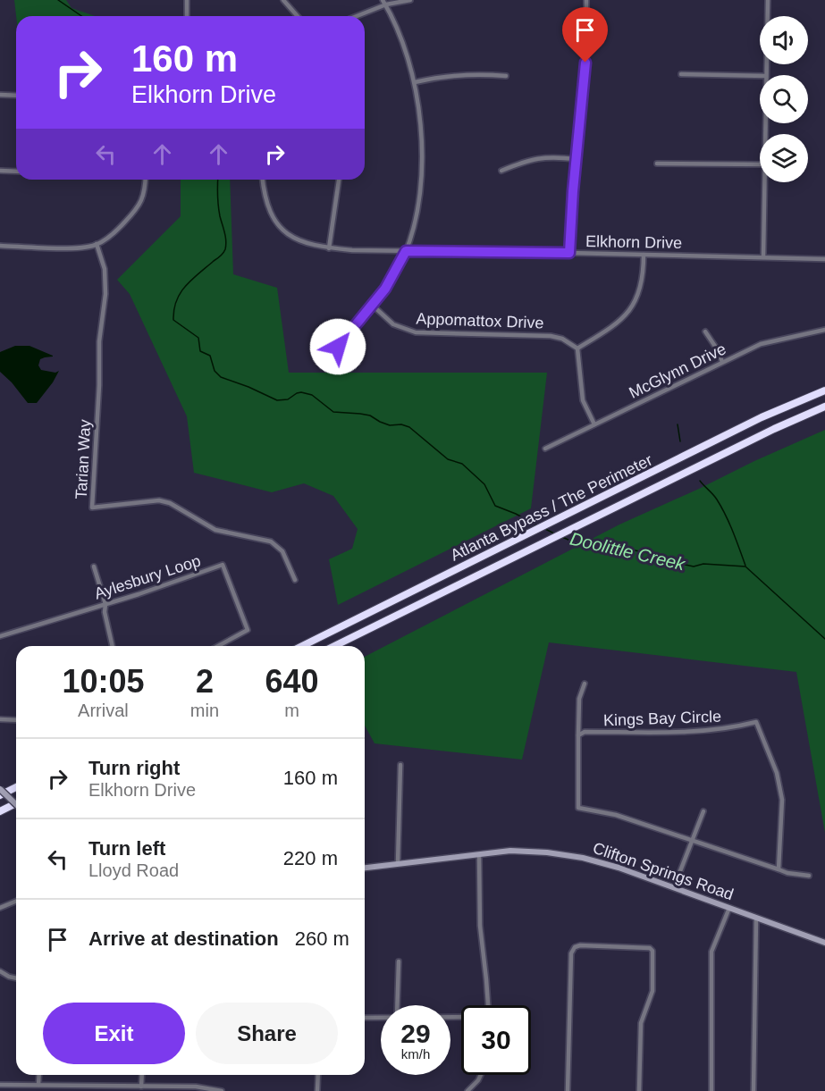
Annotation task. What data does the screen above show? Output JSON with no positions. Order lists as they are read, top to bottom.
{
  "streets": {
    "highway": ["Atlanta Bypass / The Perimeter"],
    "street": [
      "Elkhorn Drive",
      "Appomattox Drive",
      "McGlynn Drive",
      "Tarian Way",
      "Aylesbury Loop",
      "Kings Bay Circle",
      "Clifton Springs Road"
    ]
  },
  "water": ["Doolittle Creek"],
  "page": {
    "turn": ["160 m", "Elkhorn Drive"],
    "eta": [
      "10:05",
      "Arrival",
      "2",
      "min",
      "640",
      "m"
    ],
    "list": [
      {
        "name": "Turn right",
        "note": "Elkhorn Drive",
        "value": "160 m"
      },
      {
        "name": "Turn left",
        "note": "Lloyd Road",
        "value": "220 m"
      },
      {
        "name": "Arrive at destination",
        "value": "260 m"
      }
    ],
    "buttons": ["Exit", "Share"],
    "speed": "29 km/h",
    "limit": "30"
  }
}
